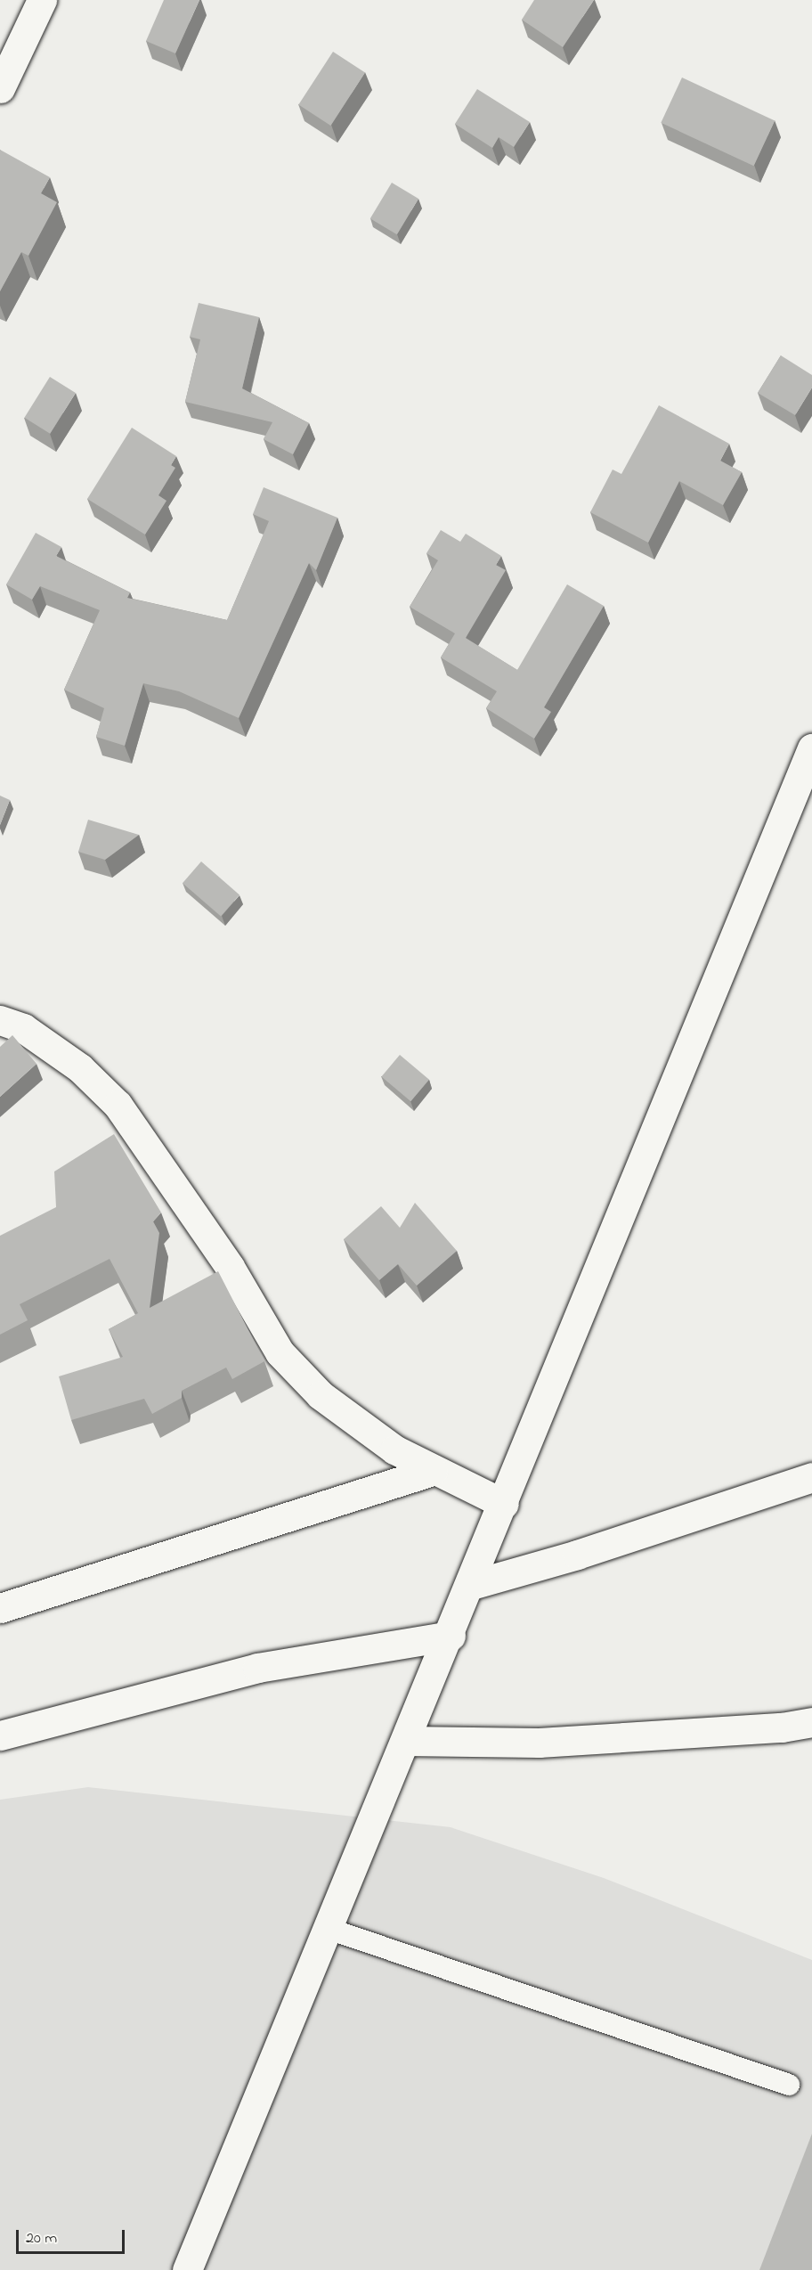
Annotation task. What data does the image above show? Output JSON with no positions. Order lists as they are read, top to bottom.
{
  "scale_bar": "20 m"
}
